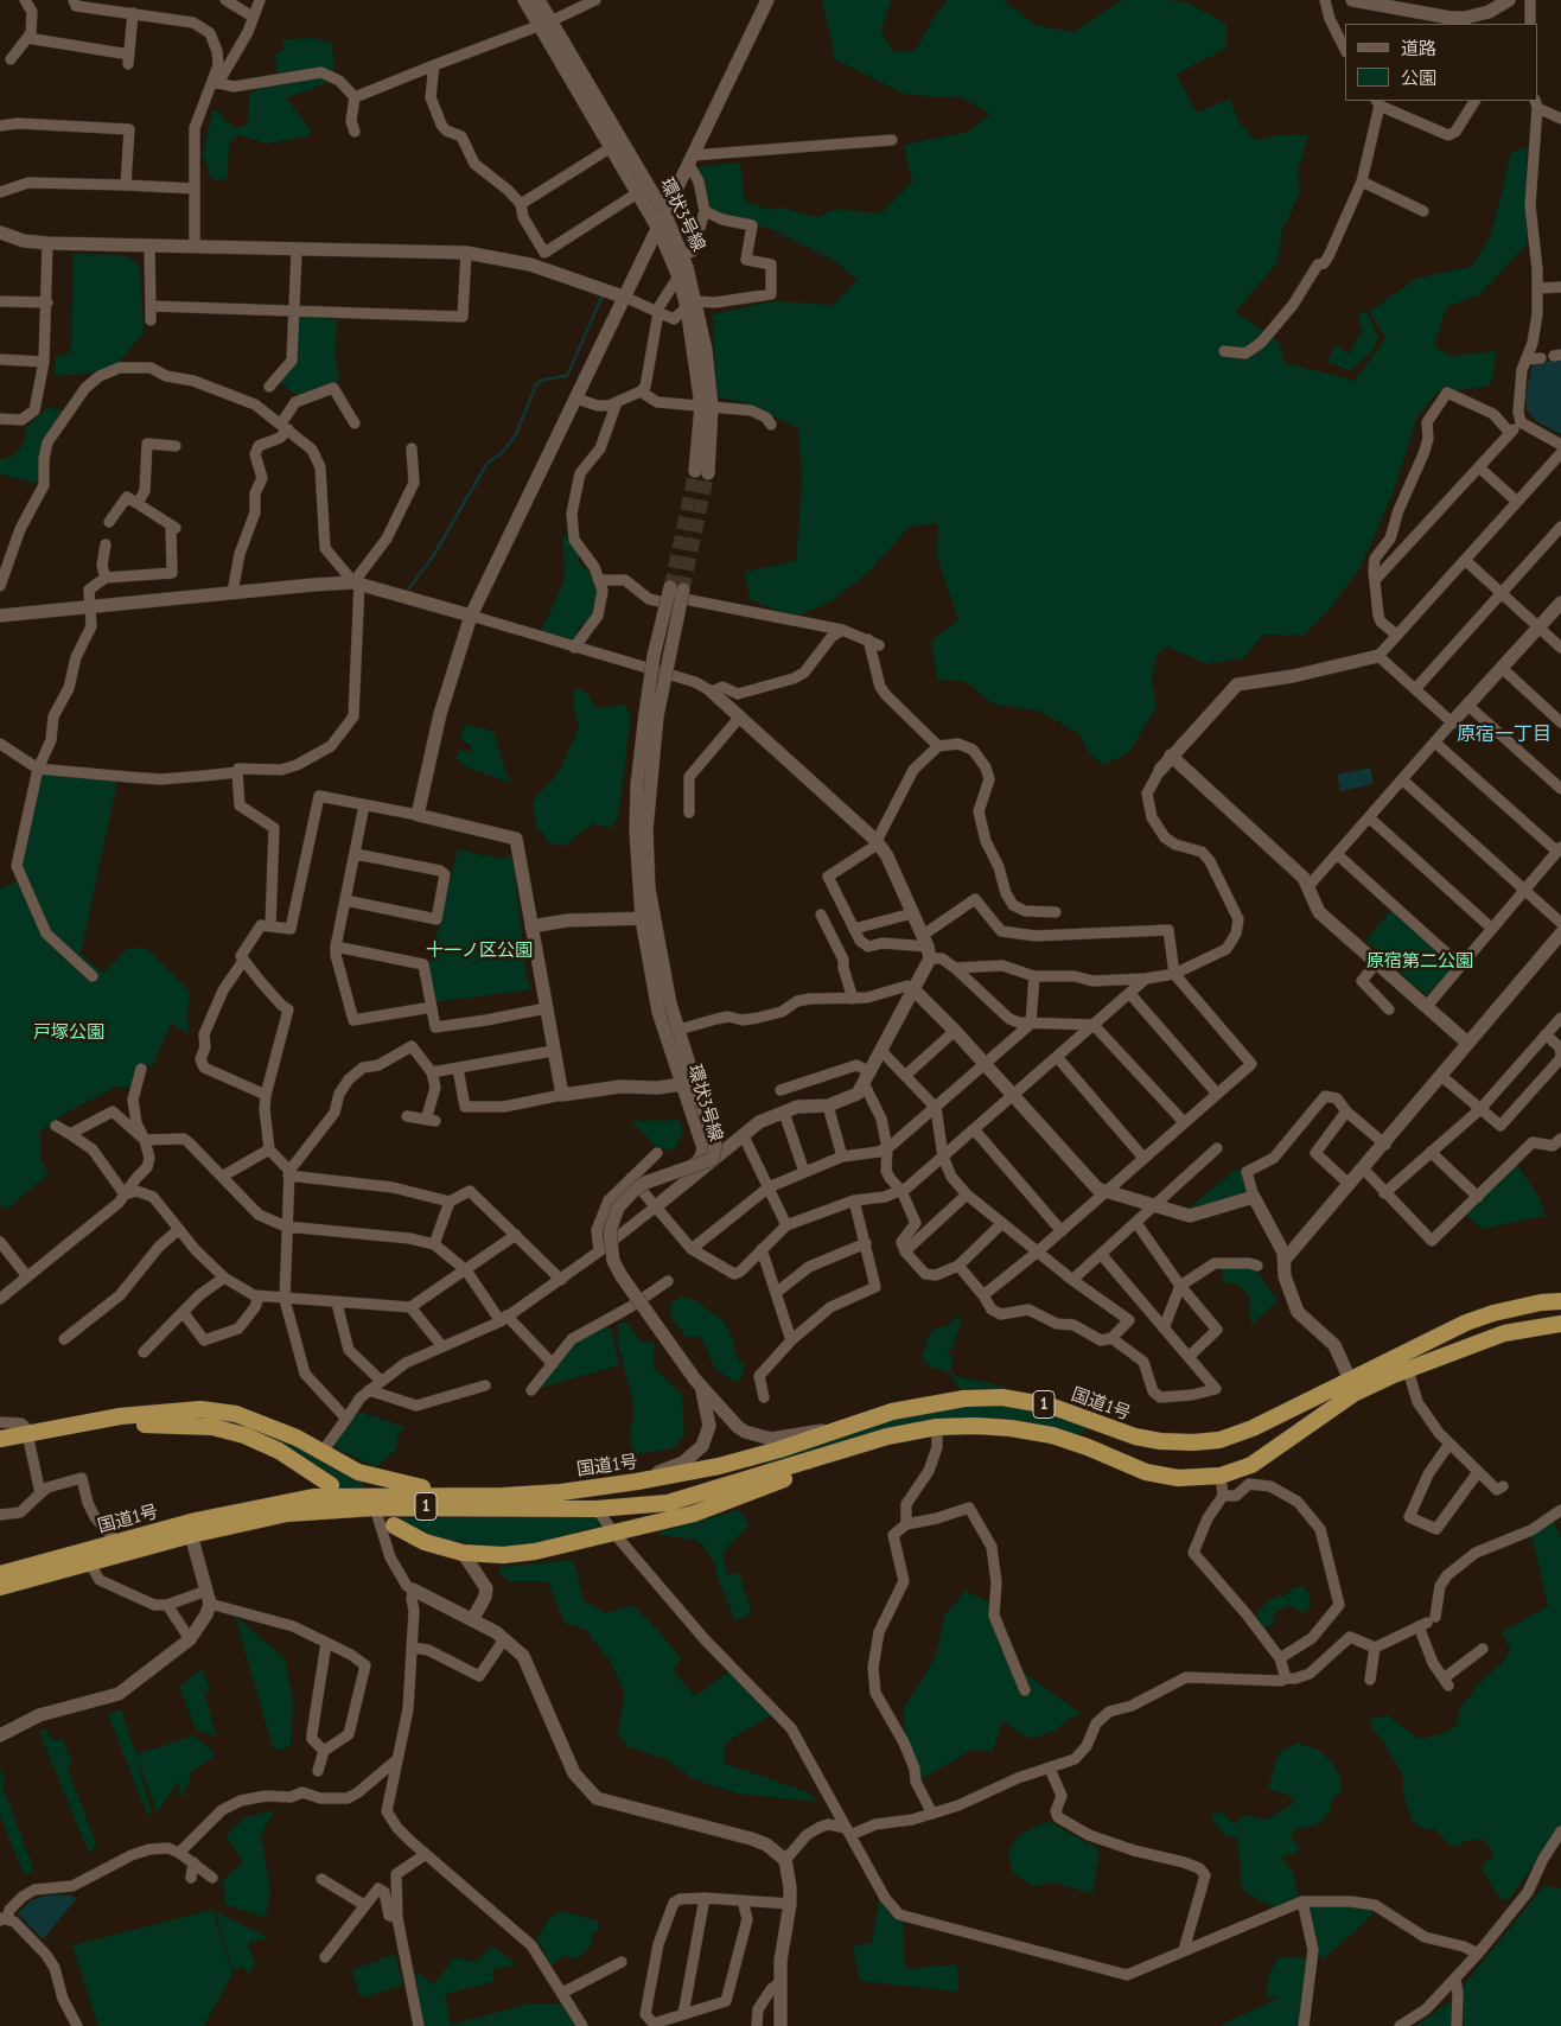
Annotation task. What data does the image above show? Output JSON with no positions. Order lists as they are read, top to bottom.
{
  "streets": {
    "highway": ["1", "国道1号"],
    "street": ["環状3号線"]
  },
  "crossings": [
    ["1", "国道1号"]
  ],
  "districts": ["原宿一丁目"],
  "parks": ["十一ノ区公園", "原宿第二公園", "戸塚公園"],
  "legend": ["道路", "公園"]
}
